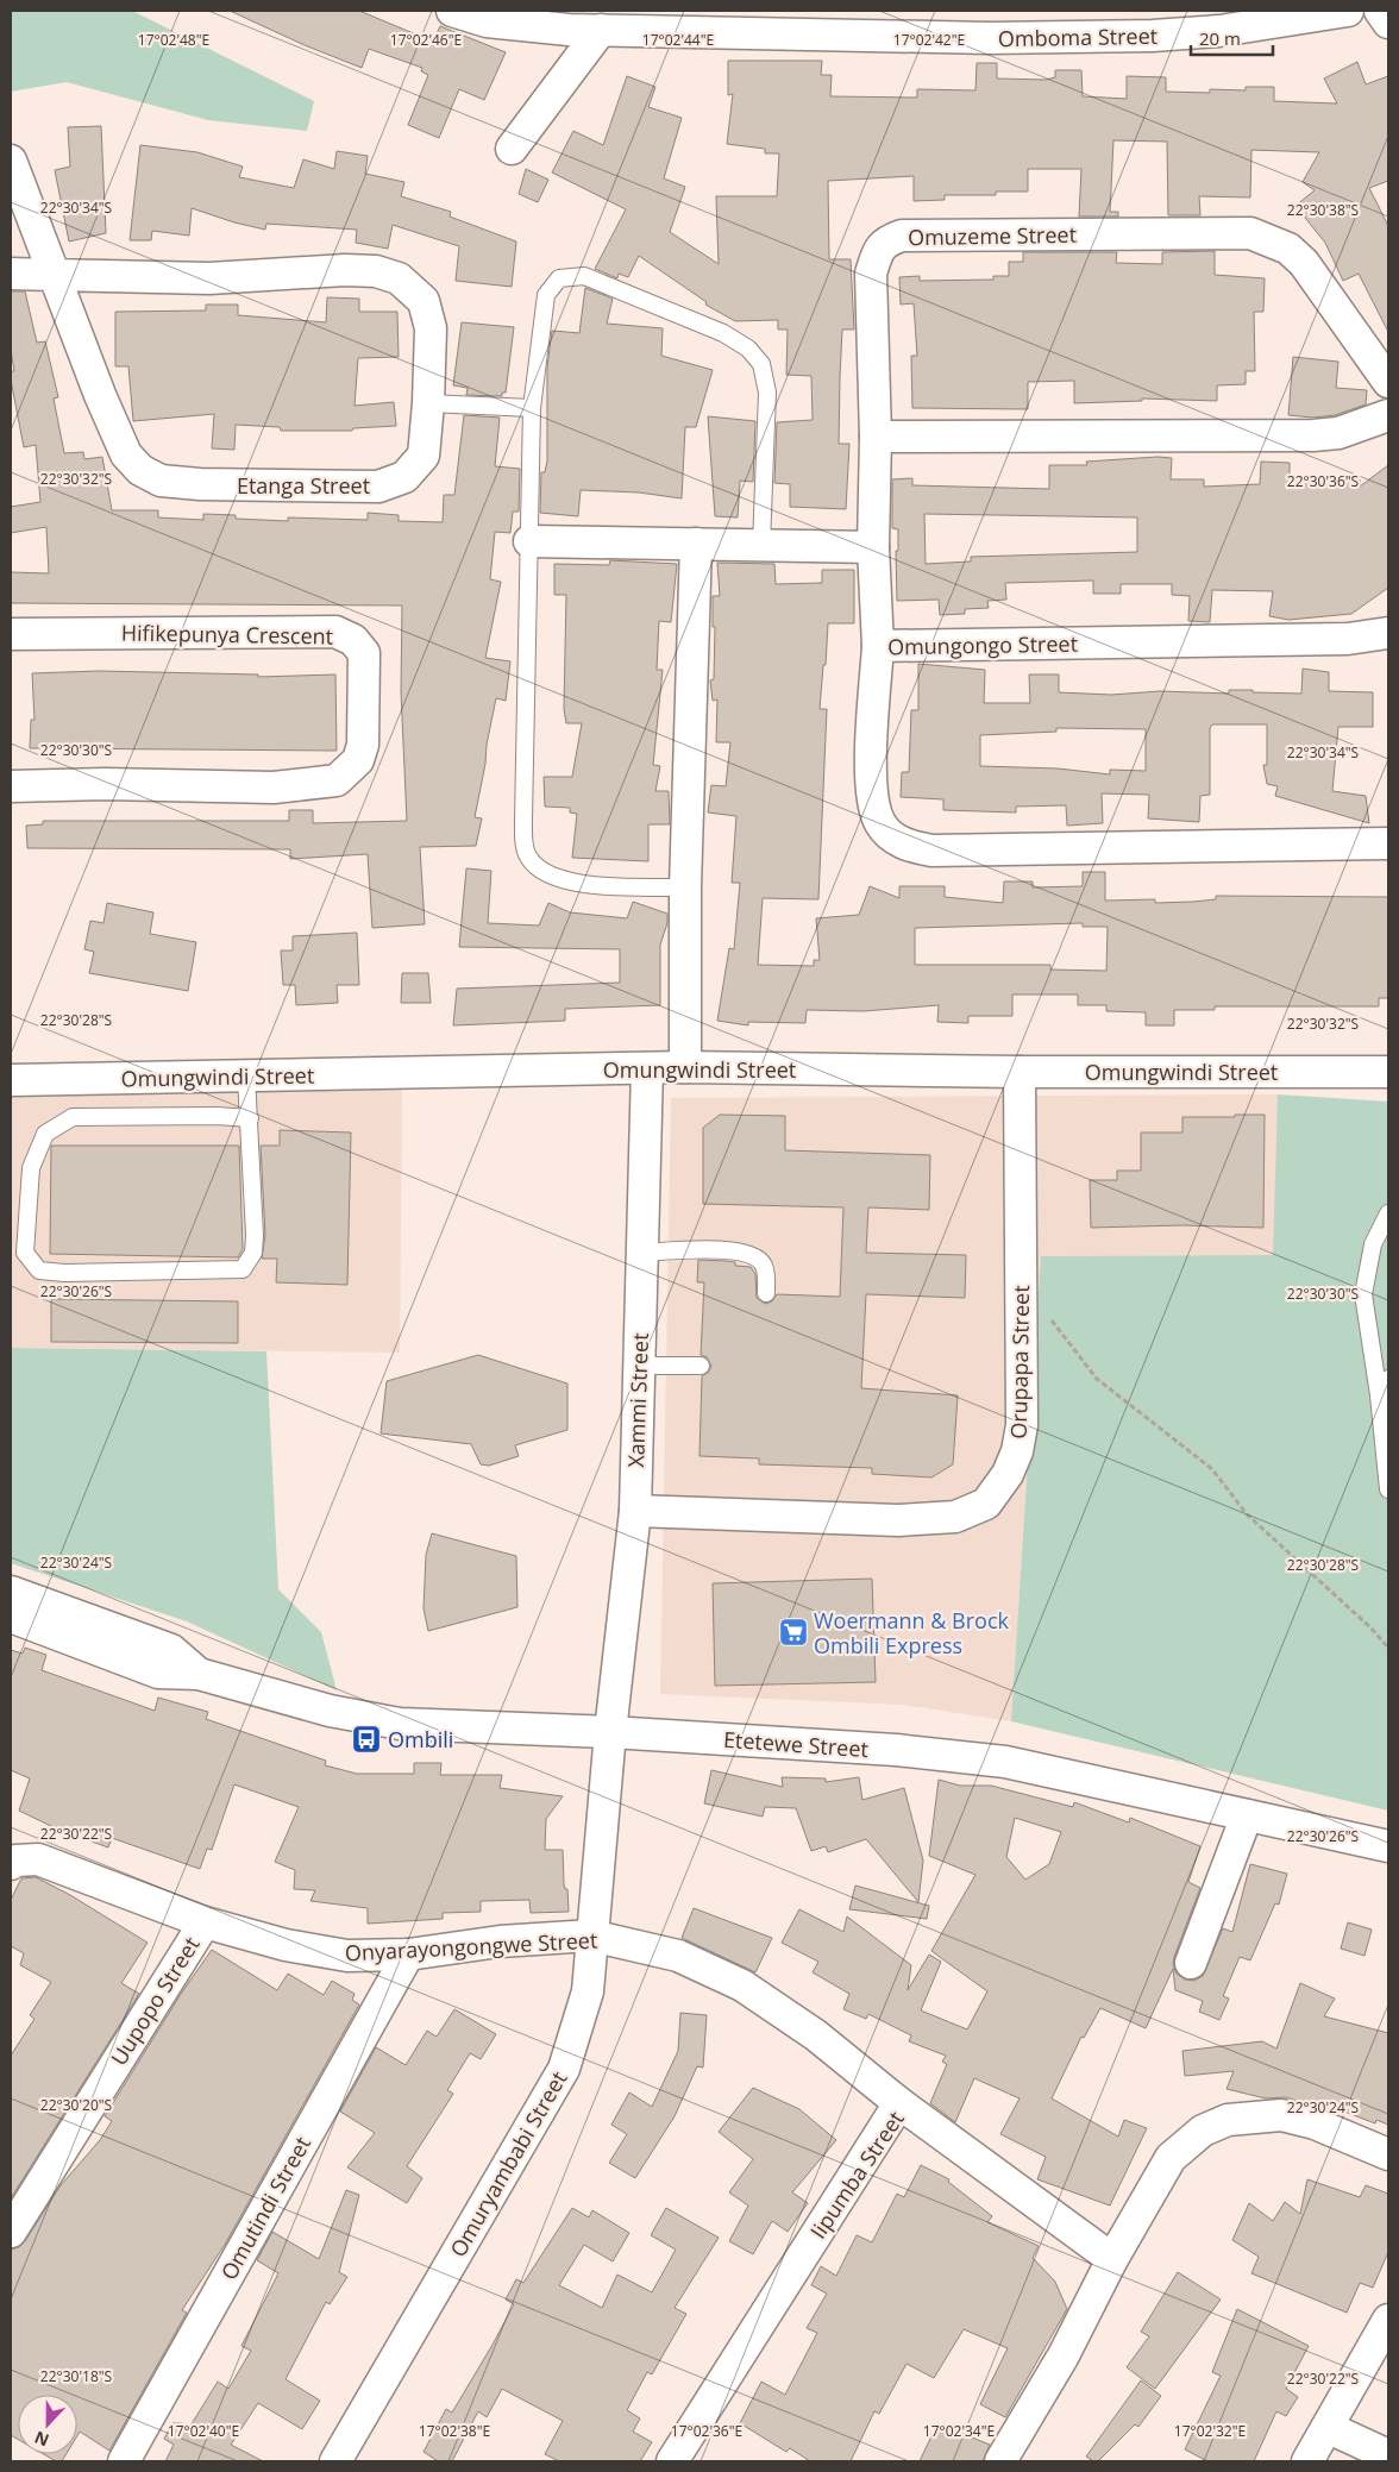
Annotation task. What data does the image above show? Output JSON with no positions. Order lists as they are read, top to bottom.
{
  "streets": {
    "street": [
      "Omboma Street",
      "Omuzeme Street",
      "Etanga Street",
      "Hifikepunya Crescent",
      "Omungongo Street",
      "Omungwindi Street",
      "Orupapa Street",
      "Xammi Street",
      "Etetewe Street",
      "Onyarayongongwe Street",
      "Uupopo Street",
      "Omuryambabi Street",
      "Iipumba Street",
      "Omutindi Street"
    ]
  },
  "crossings": [
    ["Omuzeme Street", "Omungongo Street"],
    ["Omungwindi Street", "Orupapa Street"],
    ["Omungwindi Street", "Xammi Street"],
    ["Orupapa Street", "Xammi Street"],
    ["Xammi Street", "Etetewe Street"],
    ["Xammi Street", "Omuryambabi Street"],
    ["Etetewe Street", "Omuryambabi Street"],
    ["Onyarayongongwe Street", "Uupopo Street"],
    ["Onyarayongongwe Street", "Omuryambabi Street"],
    ["Onyarayongongwe Street", "Iipumba Street"],
    ["Onyarayongongwe Street", "Omutindi Street"]
  ],
  "places": {
    "supermarket": ["Woermann & Brock Ombili Express"],
    "bus stop": ["Ombili"]
  },
  "scale_bar": "20 m",
  "north": "bottom",
  "coordinates": [
    "17°02'46\"E",
    "17°02'48\"E",
    "17°02'44\"E",
    "17°02'42\"E",
    "22°30'34\"S",
    "22°30'38\"S",
    "22°30'32\"S",
    "22°30'36\"S",
    "22°30'30\"S",
    "22°30'28\"S",
    "22°30'26\"S",
    "22°30'24\"S",
    "22°30'22\"S",
    "22°30'20\"S",
    "22°30'18\"S",
    "17°02'40\"E",
    "17°02'38\"E",
    "17°02'36\"E",
    "17°02'34\"E",
    "17°02'32\"E"
  ]
}
